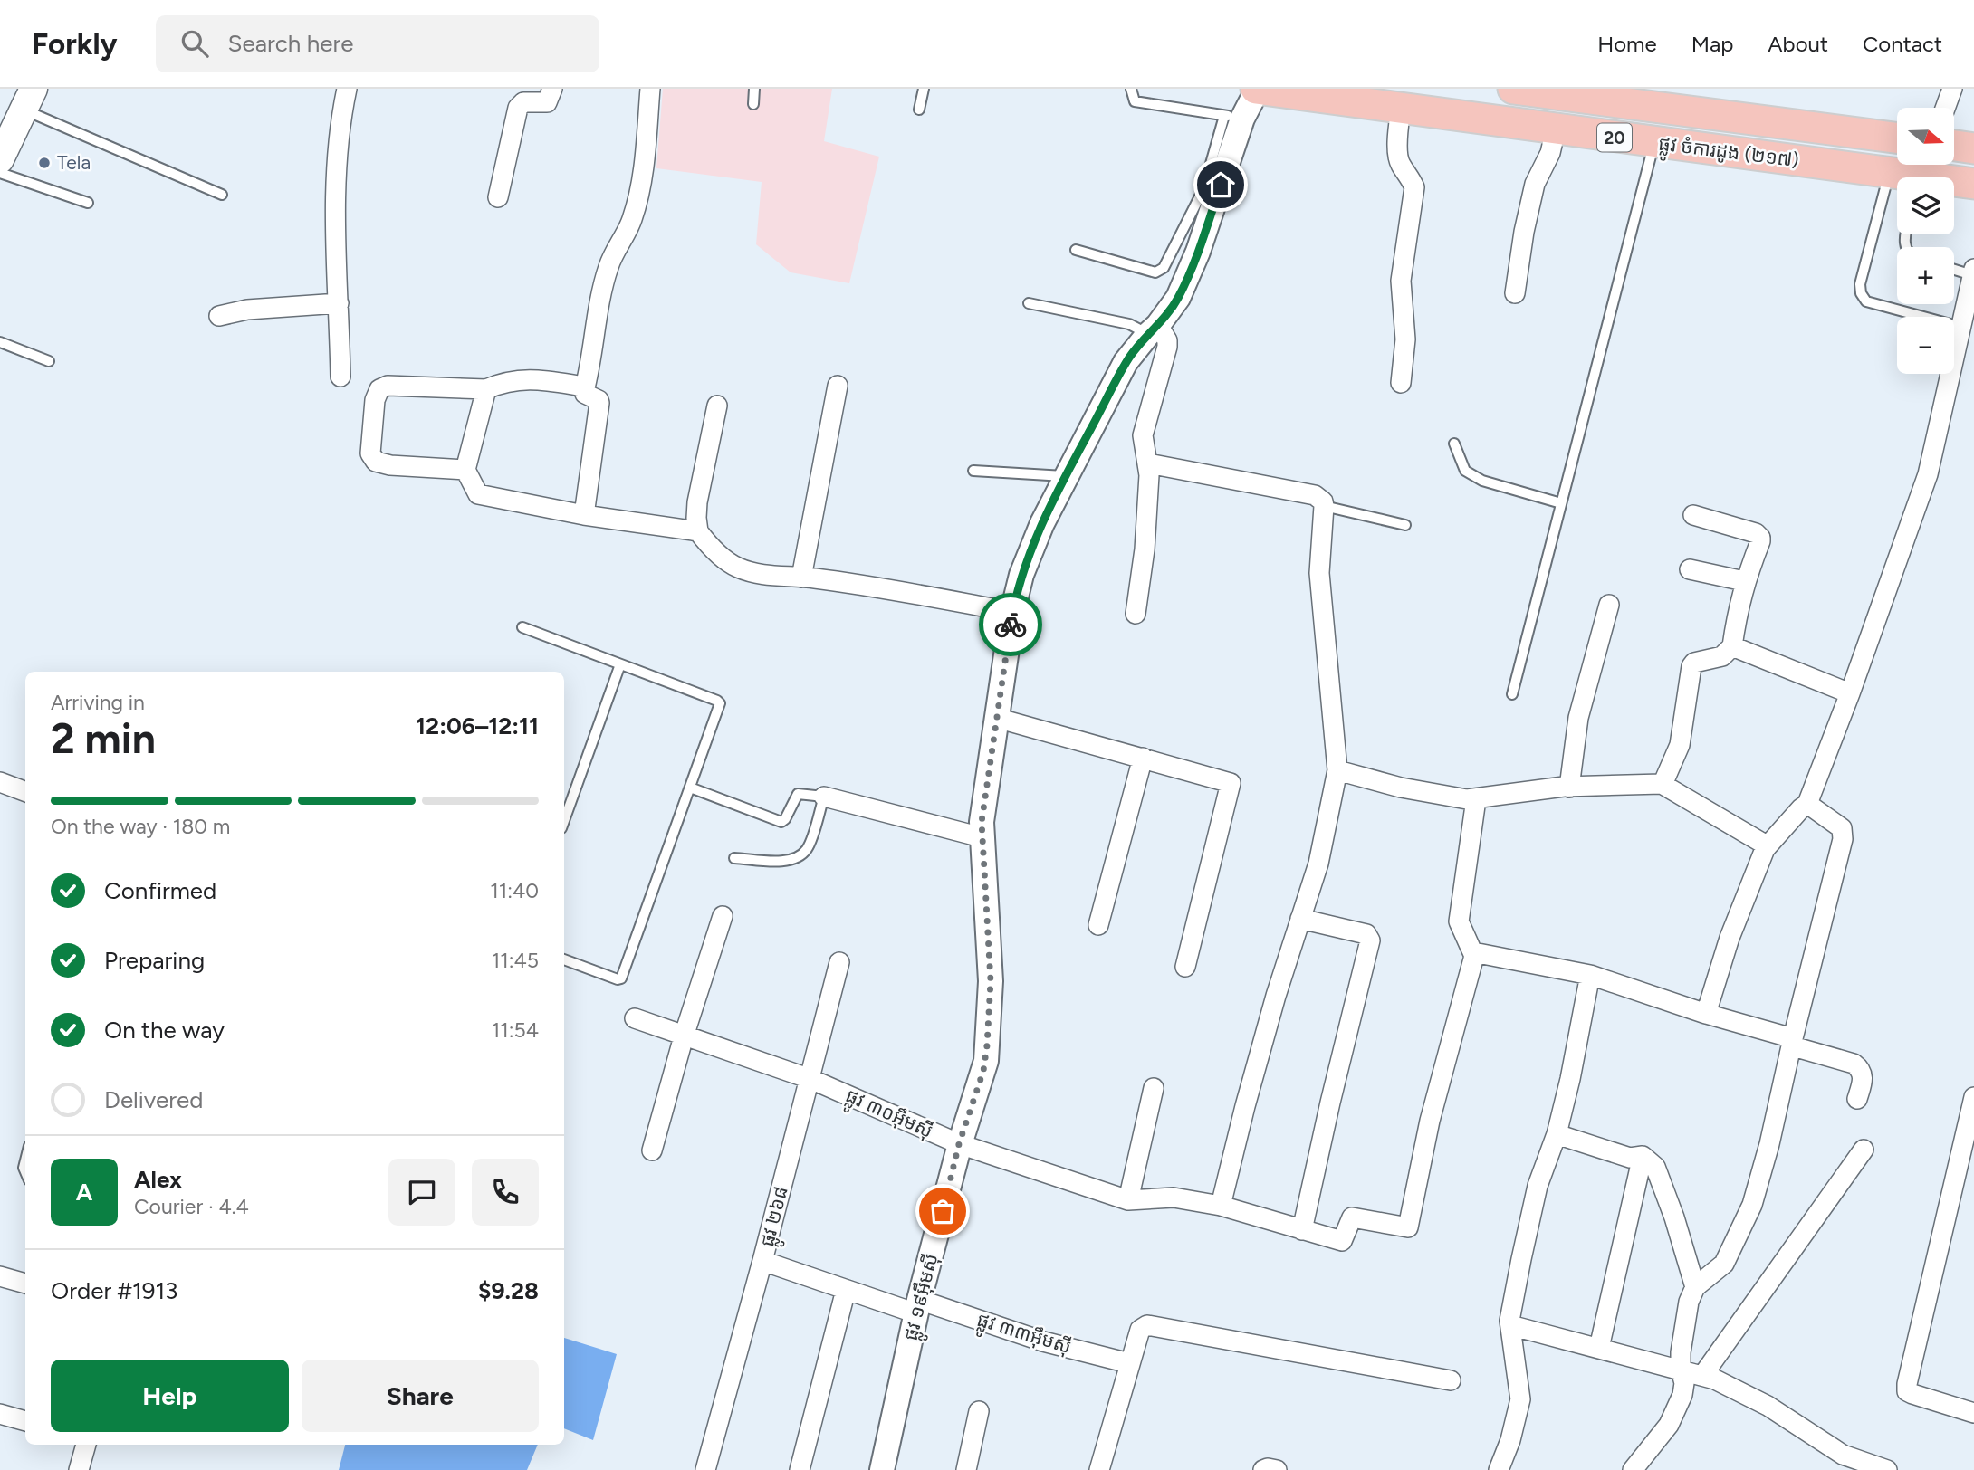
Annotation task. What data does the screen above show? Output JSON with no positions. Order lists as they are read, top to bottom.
{
  "streets": {
    "main road": ["20", "ផ្លូវ ចំការដូង (២១៧)"],
    "street": [
      "ផ្លូវ ៣០អ៊ឹមស៊ី",
      "ផ្លូវ ២៦៨",
      "ផ្លូវ ១៩អ៊ឹមស៊ី",
      "ផ្លូវ ៣៣អ៊ឹមស៊ី"
    ]
  },
  "crossings": [
    ["ផ្លូវ ចំការដូង (២១៧)", "ផ្លូវ ១៩អ៊ឹមស៊ី"],
    ["ផ្លូវ ៣០អ៊ឹមស៊ី", "ផ្លូវ ២៦៨"],
    ["ផ្លូវ ៣០អ៊ឹមស៊ី", "ផ្លូវ ១៩អ៊ឹមស៊ី"],
    ["ផ្លូវ ២៦៨", "ផ្លូវ ៣៣អ៊ឹមស៊ី"],
    ["ផ្លូវ ១៩អ៊ឹមស៊ី", "ផ្លូវ ៣៣អ៊ឹមស៊ី"]
  ],
  "places": ["Tela"],
  "north": "right",
  "page": {
    "header": "Forkly",
    "search": "Search here",
    "nav": [
      "Home",
      "Map",
      "About",
      "Contact"
    ],
    "map_buttons": ["+", "−"],
    "heading": ["2 min", "Arriving in", "12:06–12:11"],
    "panel": [
      "Alex",
      "Courier · 4.4",
      "Order #1913",
      "$9.28"
    ],
    "bar": "On the way · 180 m",
    "list": [
      ["Confirmed", "11:40"],
      ["Preparing", "11:45"],
      ["On the way", "11:54"],
      "Delivered"
    ],
    "round": "A",
    "buttons": ["Help", "Share"]
  }
}
